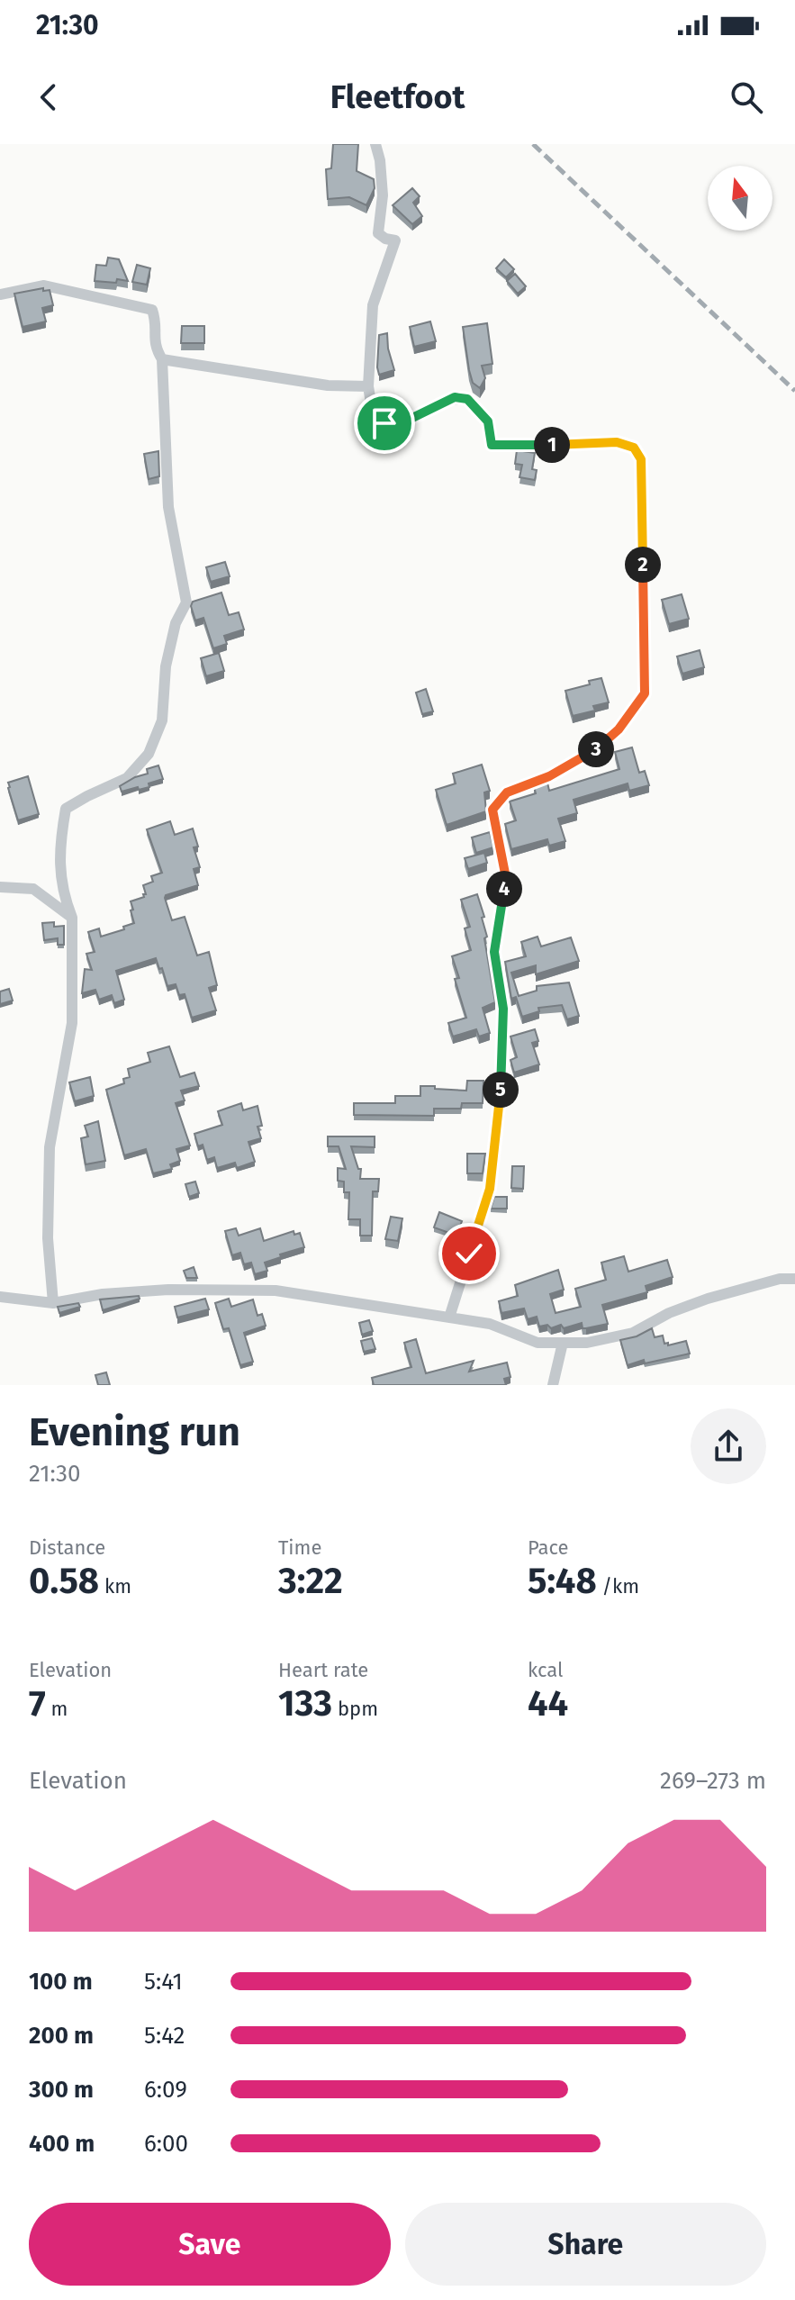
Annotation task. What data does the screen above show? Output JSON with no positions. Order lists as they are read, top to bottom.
{
  "north": "top",
  "page": {
    "status": "21:30",
    "header": "Fleetfoot",
    "pins": [
      "1",
      "2",
      "3",
      "4",
      "5"
    ],
    "heading": ["Evening run", "21:30"],
    "stats": [
      ["Distance", "0.58 km"],
      ["Time", "3:22"],
      ["Pace", "5:48 /km"],
      ["Elevation", "7 m"],
      ["Heart rate", "133 bpm"],
      ["kcal", "44"]
    ],
    "chart": ["Elevation", "269–273 m"],
    "list": [
      {
        "name": "100 m",
        "note": "5:41"
      },
      {
        "name": "200 m",
        "note": "5:42"
      },
      {
        "name": "300 m",
        "note": "6:09"
      },
      {
        "name": "400 m",
        "note": "6:00"
      }
    ],
    "buttons": ["Save", "Share"]
  }
}
